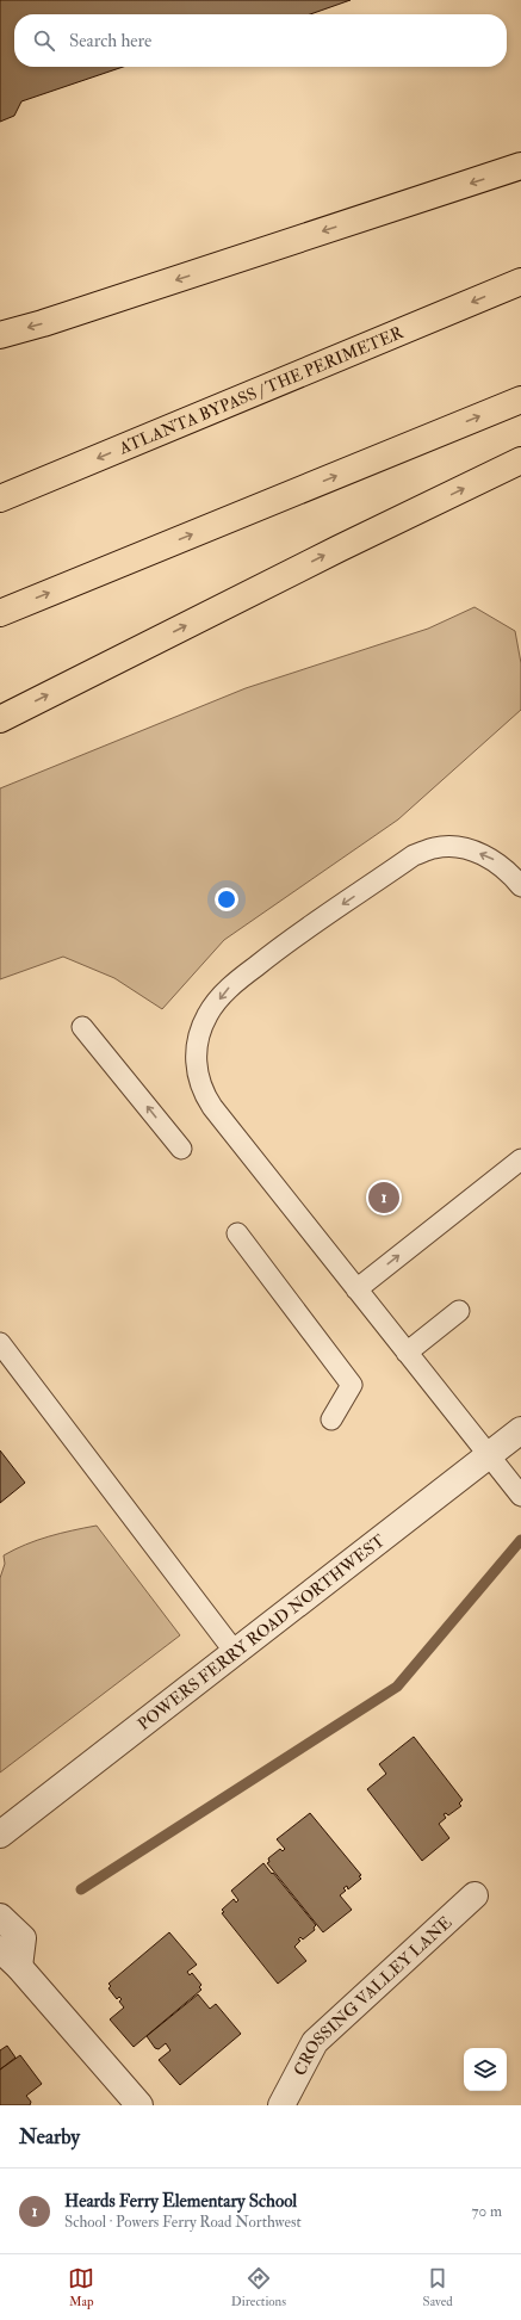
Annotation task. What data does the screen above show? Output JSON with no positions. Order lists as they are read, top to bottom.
{
  "streets": {
    "highway": ["ATLANTA BYPASS / THE PERIMETER"],
    "street": ["POWERS FERRY ROAD NORTHWEST", "CROSSING VALLEY LANE"]
  },
  "page": {
    "search": "Search here",
    "pins": "1",
    "heading": "Nearby",
    "list": [
      {
        "mark": "1",
        "name": "Heards Ferry Elementary School",
        "note": "School · Powers Ferry Road Northwest",
        "value": "70 m"
      }
    ],
    "nav": ["Map", "Directions", "Saved"]
  }
}
